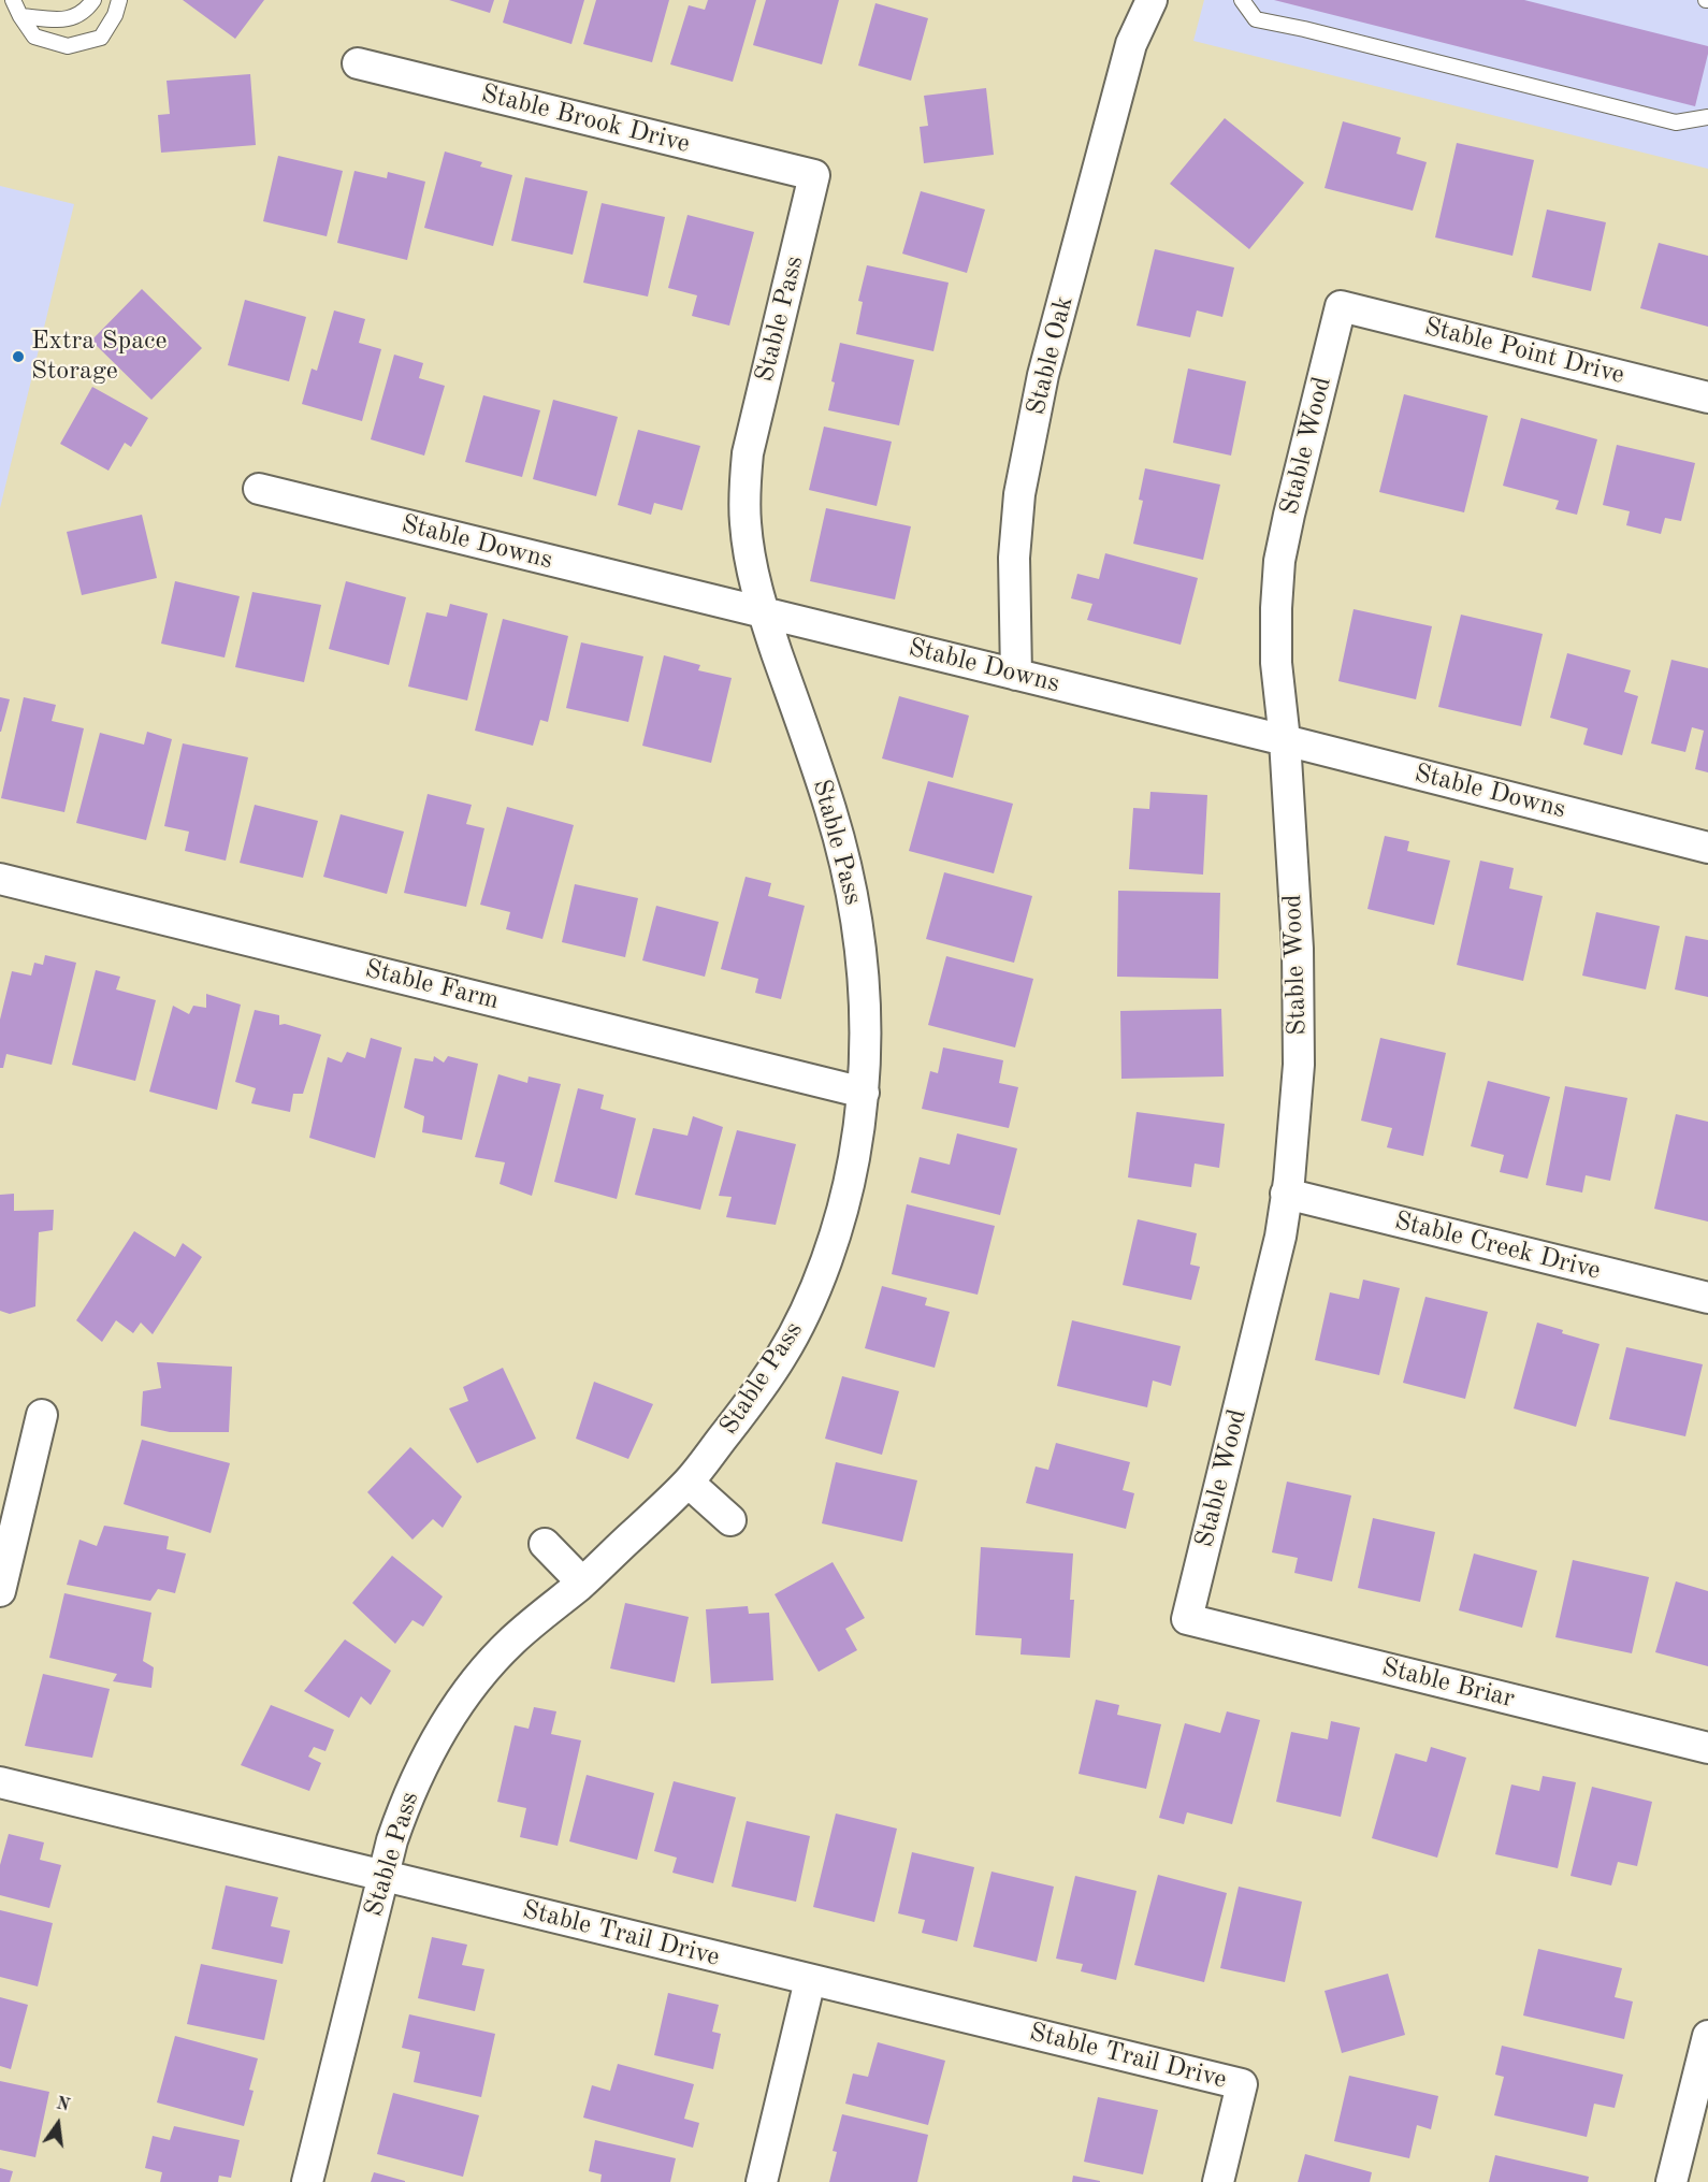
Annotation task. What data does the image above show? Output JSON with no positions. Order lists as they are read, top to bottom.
{
  "streets": {
    "street": [
      "Stable Brook Drive",
      "Stable Pass",
      "Stable Point Drive",
      "Stable Oak",
      "Stable Wood",
      "Stable Downs",
      "Stable Farm",
      "Stable Creek Drive",
      "Stable Briar",
      "Stable Trail Drive"
    ]
  },
  "crossings": [
    ["Stable Brook Drive", "Stable Pass"],
    ["Stable Pass", "Stable Downs"],
    ["Stable Pass", "Stable Farm"],
    ["Stable Pass", "Stable Trail Drive"],
    ["Stable Point Drive", "Stable Wood"],
    ["Stable Oak", "Stable Downs"],
    ["Stable Wood", "Stable Downs"],
    ["Stable Wood", "Stable Creek Drive"],
    ["Stable Wood", "Stable Briar"]
  ],
  "places": ["Extra Space Storage"],
  "north": "top"
}
